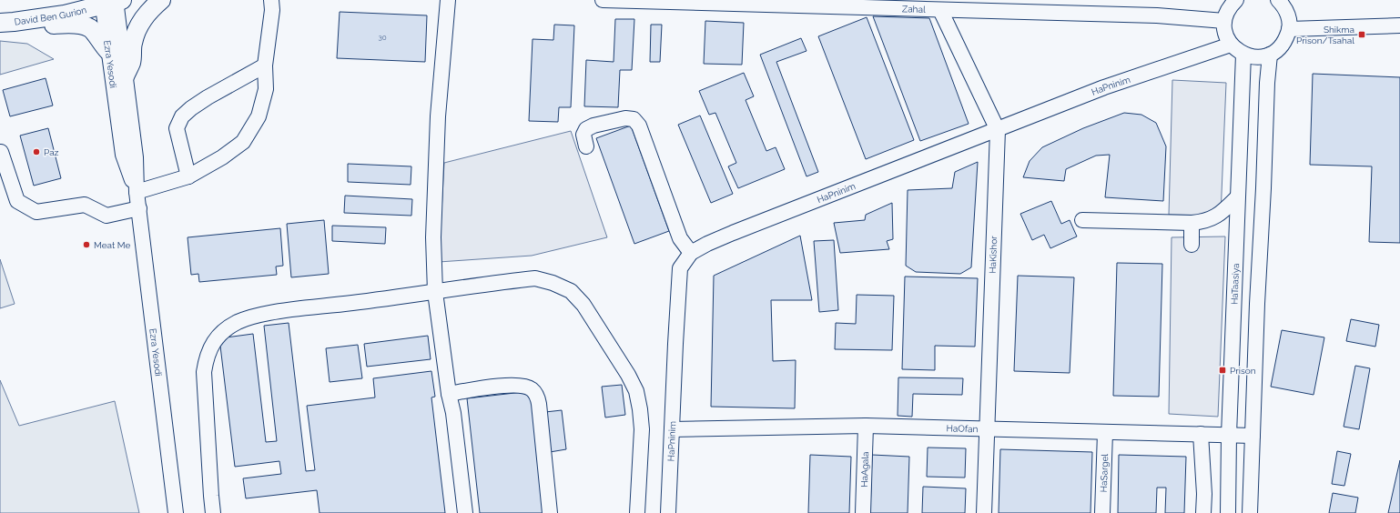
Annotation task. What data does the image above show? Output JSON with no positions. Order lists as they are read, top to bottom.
{
  "streets": {
    "main road": ["David Ben Gurion"],
    "street": [
      "Zahal",
      "Ezra Yesodi",
      "HaPninim",
      "HaKishor",
      "HaTaasiya",
      "HaOfan",
      "HaAgala",
      "HaSargel"
    ]
  },
  "crossings": [
    ["Zahal", "HaKishor"],
    ["David Ben Gurion", "Ezra Yesodi"],
    ["HaPninim", "HaKishor"],
    ["HaPninim", "HaOfan"],
    ["HaKishor", "HaOfan"],
    ["HaTaasiya", "HaOfan"],
    ["HaOfan", "HaAgala"],
    ["HaOfan", "HaSargel"]
  ],
  "places": {
    "transit": ["Shikma Prison/Tsahal", "Prison"],
    "other": ["Paz", "Meat Me"]
  },
  "house_numbers": ["30"]
}
